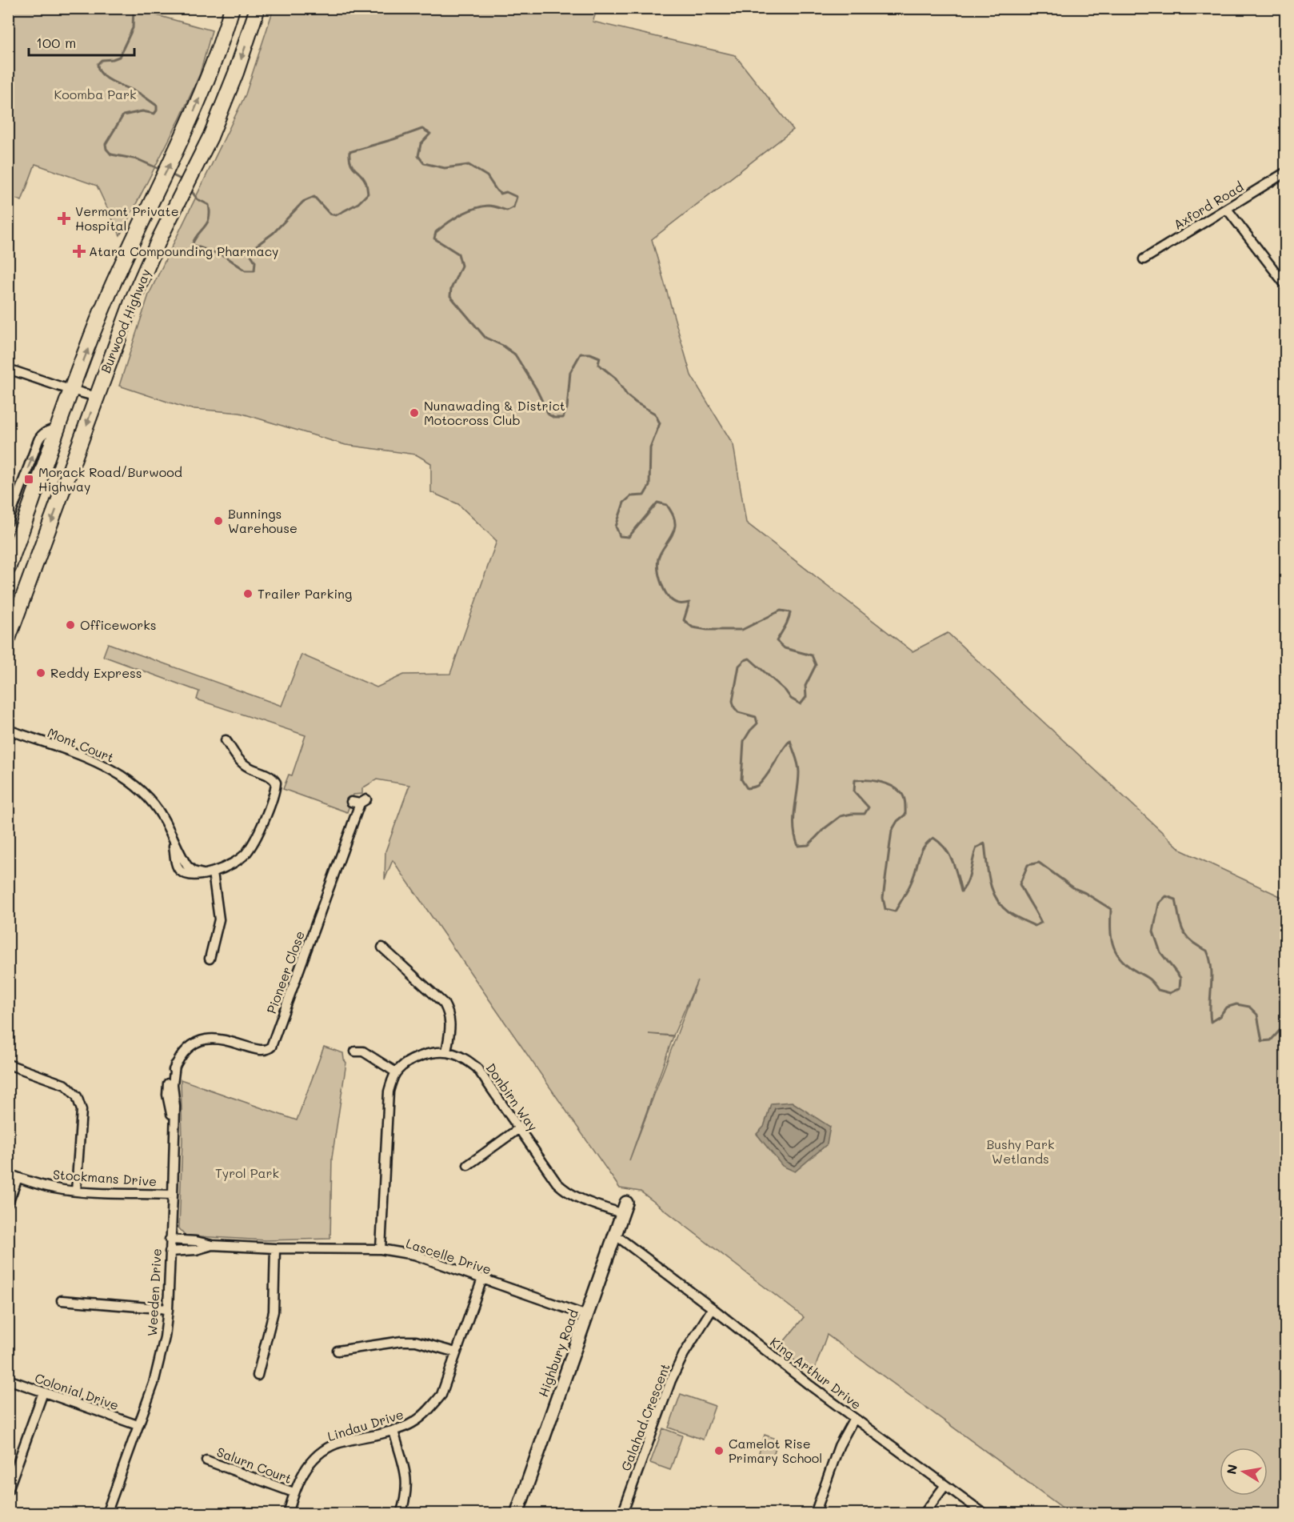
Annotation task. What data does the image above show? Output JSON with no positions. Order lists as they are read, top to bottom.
{
  "streets": {
    "highway": ["Burwood Highway"],
    "main road": ["Highbury Road"],
    "street": [
      "Axford Road",
      "Mont Court",
      "Pioneer Close",
      "Donbirn Way",
      "Stockmans Drive",
      "Lascelle Drive",
      "Weeden Drive",
      "King Arthur Drive",
      "Colonial Drive",
      "Galahad Crescent",
      "Lindau Drive",
      "Salurn Court"
    ]
  },
  "crossings": [
    ["Pioneer Close", "Weeden Drive"],
    ["Donbirn Way", "Highbury Road"],
    ["Stockmans Drive", "Weeden Drive"],
    ["Lascelle Drive", "Weeden Drive"],
    ["Lascelle Drive", "Highbury Road"],
    ["Lascelle Drive", "Lindau Drive"],
    ["Weeden Drive", "Colonial Drive"],
    ["Highbury Road", "King Arthur Drive"],
    ["King Arthur Drive", "Galahad Crescent"],
    ["Lindau Drive", "Salurn Court"]
  ],
  "parks": ["Koomba Park", "Bushy Park Wetlands", "Tyrol Park"],
  "places": {
    "health": ["Vermont Private Hospital", "Atara Compounding Pharmacy"],
    "other": [
      "Nunawading & District Motocross Club",
      "Bunnings Warehouse",
      "Trailer Parking",
      "Officeworks",
      "Reddy Express",
      "Camelot Rise Primary School"
    ],
    "transit": ["Morack Road/Burwood Highway"]
  },
  "scale_bar": "100 m",
  "north": "left"
}
